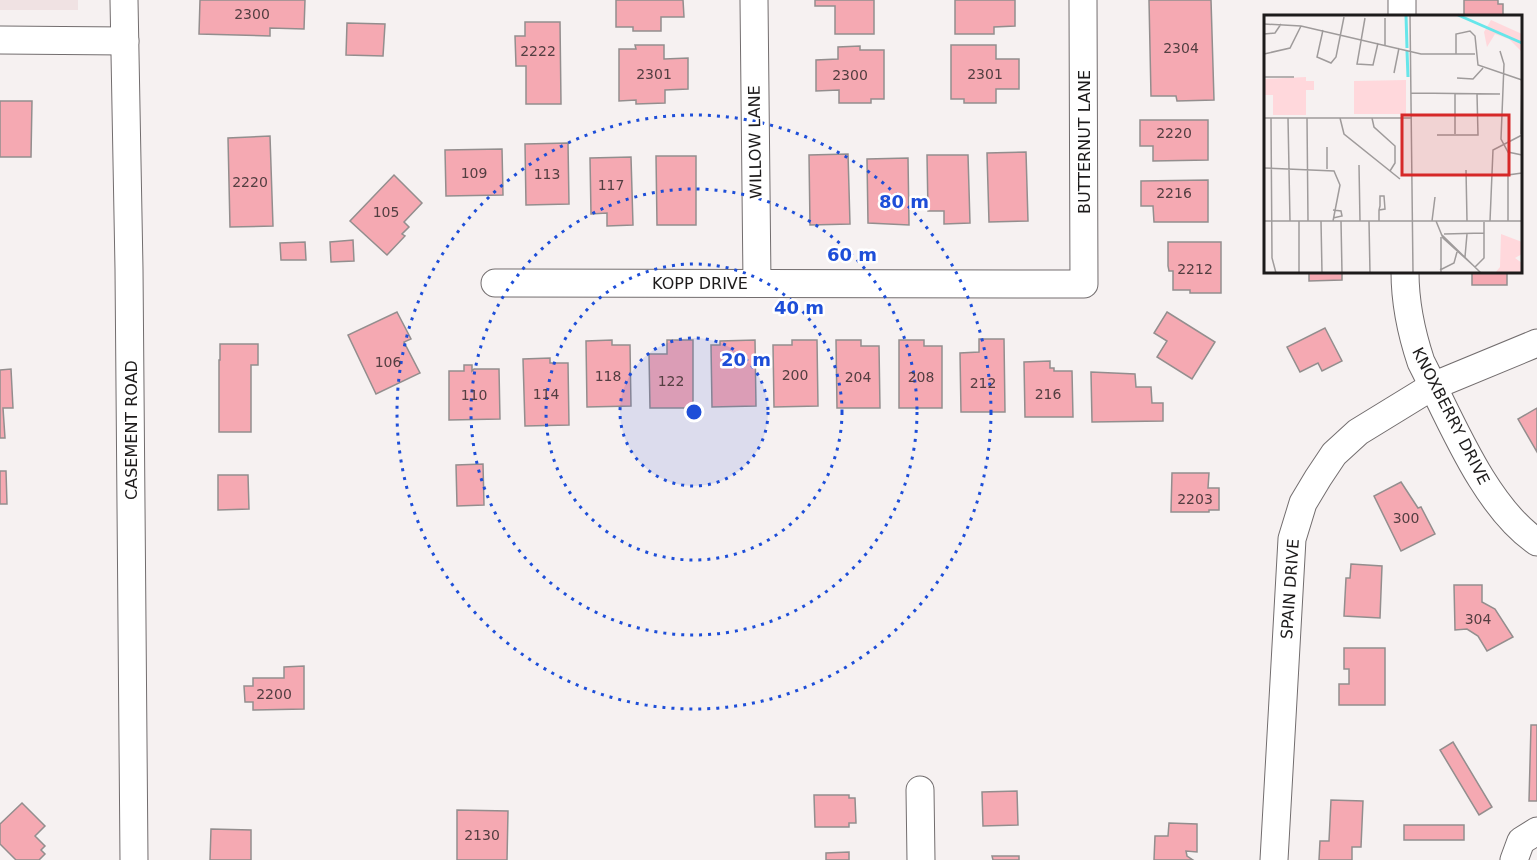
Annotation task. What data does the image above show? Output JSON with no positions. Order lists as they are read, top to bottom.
{
  "streets": {
    "street": [
      "WILLOW LANE",
      "BUTTERNUT LANE",
      "KOPP DRIVE",
      "KNOXBERRY DRIVE",
      "CASEMENT ROAD",
      "SPAIN DRIVE"
    ]
  },
  "crossings": [
    ["WILLOW LANE", "KOPP DRIVE"],
    ["BUTTERNUT LANE", "KOPP DRIVE"],
    ["KNOXBERRY DRIVE", "SPAIN DRIVE"]
  ],
  "house_numbers": [
    "2300",
    "2304",
    "2222",
    "2301",
    "2301",
    "2300",
    "2220",
    "109",
    "113",
    "2220",
    "117",
    "2216",
    "105",
    "2212",
    "106",
    "200",
    "118",
    "204",
    "208",
    "122",
    "212",
    "114",
    "216",
    "110",
    "2203",
    "300",
    "304",
    "2200",
    "2130"
  ],
  "rings": [
    "80 m",
    "60 m",
    "40 m",
    "20 m"
  ]
}
